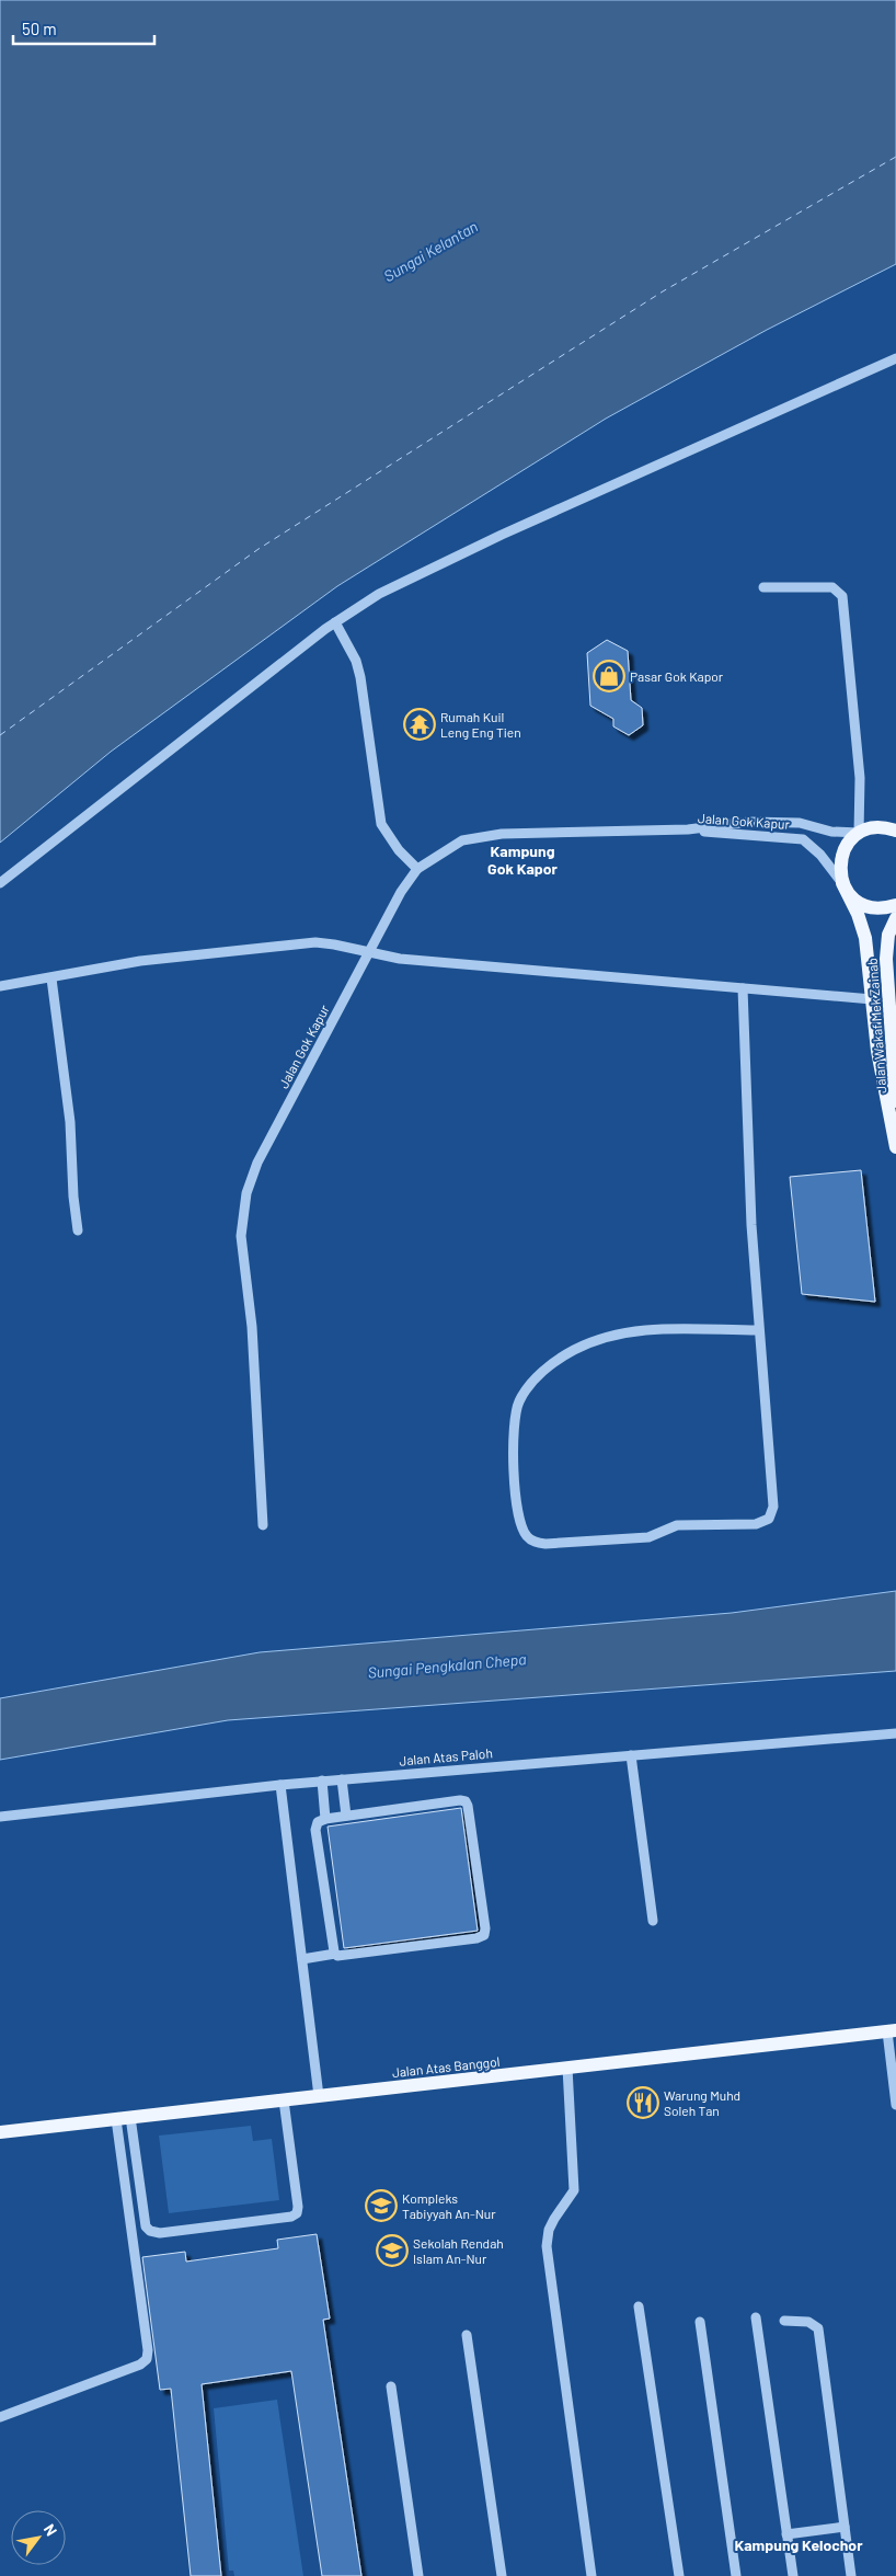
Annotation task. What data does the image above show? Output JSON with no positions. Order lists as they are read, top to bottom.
{
  "streets": {
    "main road": ["Jalan Wakaf Mek Zainab", "Jalan Atas Banggol"],
    "street": ["Jalan Gok Kapur", "Jalan Atas Paloh"]
  },
  "crossings": [
    ["Jalan Gok Kapur", "Jalan Wakaf Mek Zainab"]
  ],
  "districts": ["Kampung Gok Kapor", "Kampung Kelochor"],
  "water": ["Sungai Kelantan", "Sungai Pengkalan Chepa"],
  "places": {
    "shop": ["Pasar Gok Kapor"],
    "temple": ["Rumah Kuil Leng Eng Tien"],
    "restaurant": ["Warung Muhd Soleh Tan"],
    "school or university": ["Kompleks Tabiyyah An-Nur", "Sekolah Rendah Islam An-Nur"]
  },
  "scale_bar": "50 m",
  "north": "top right"
}
